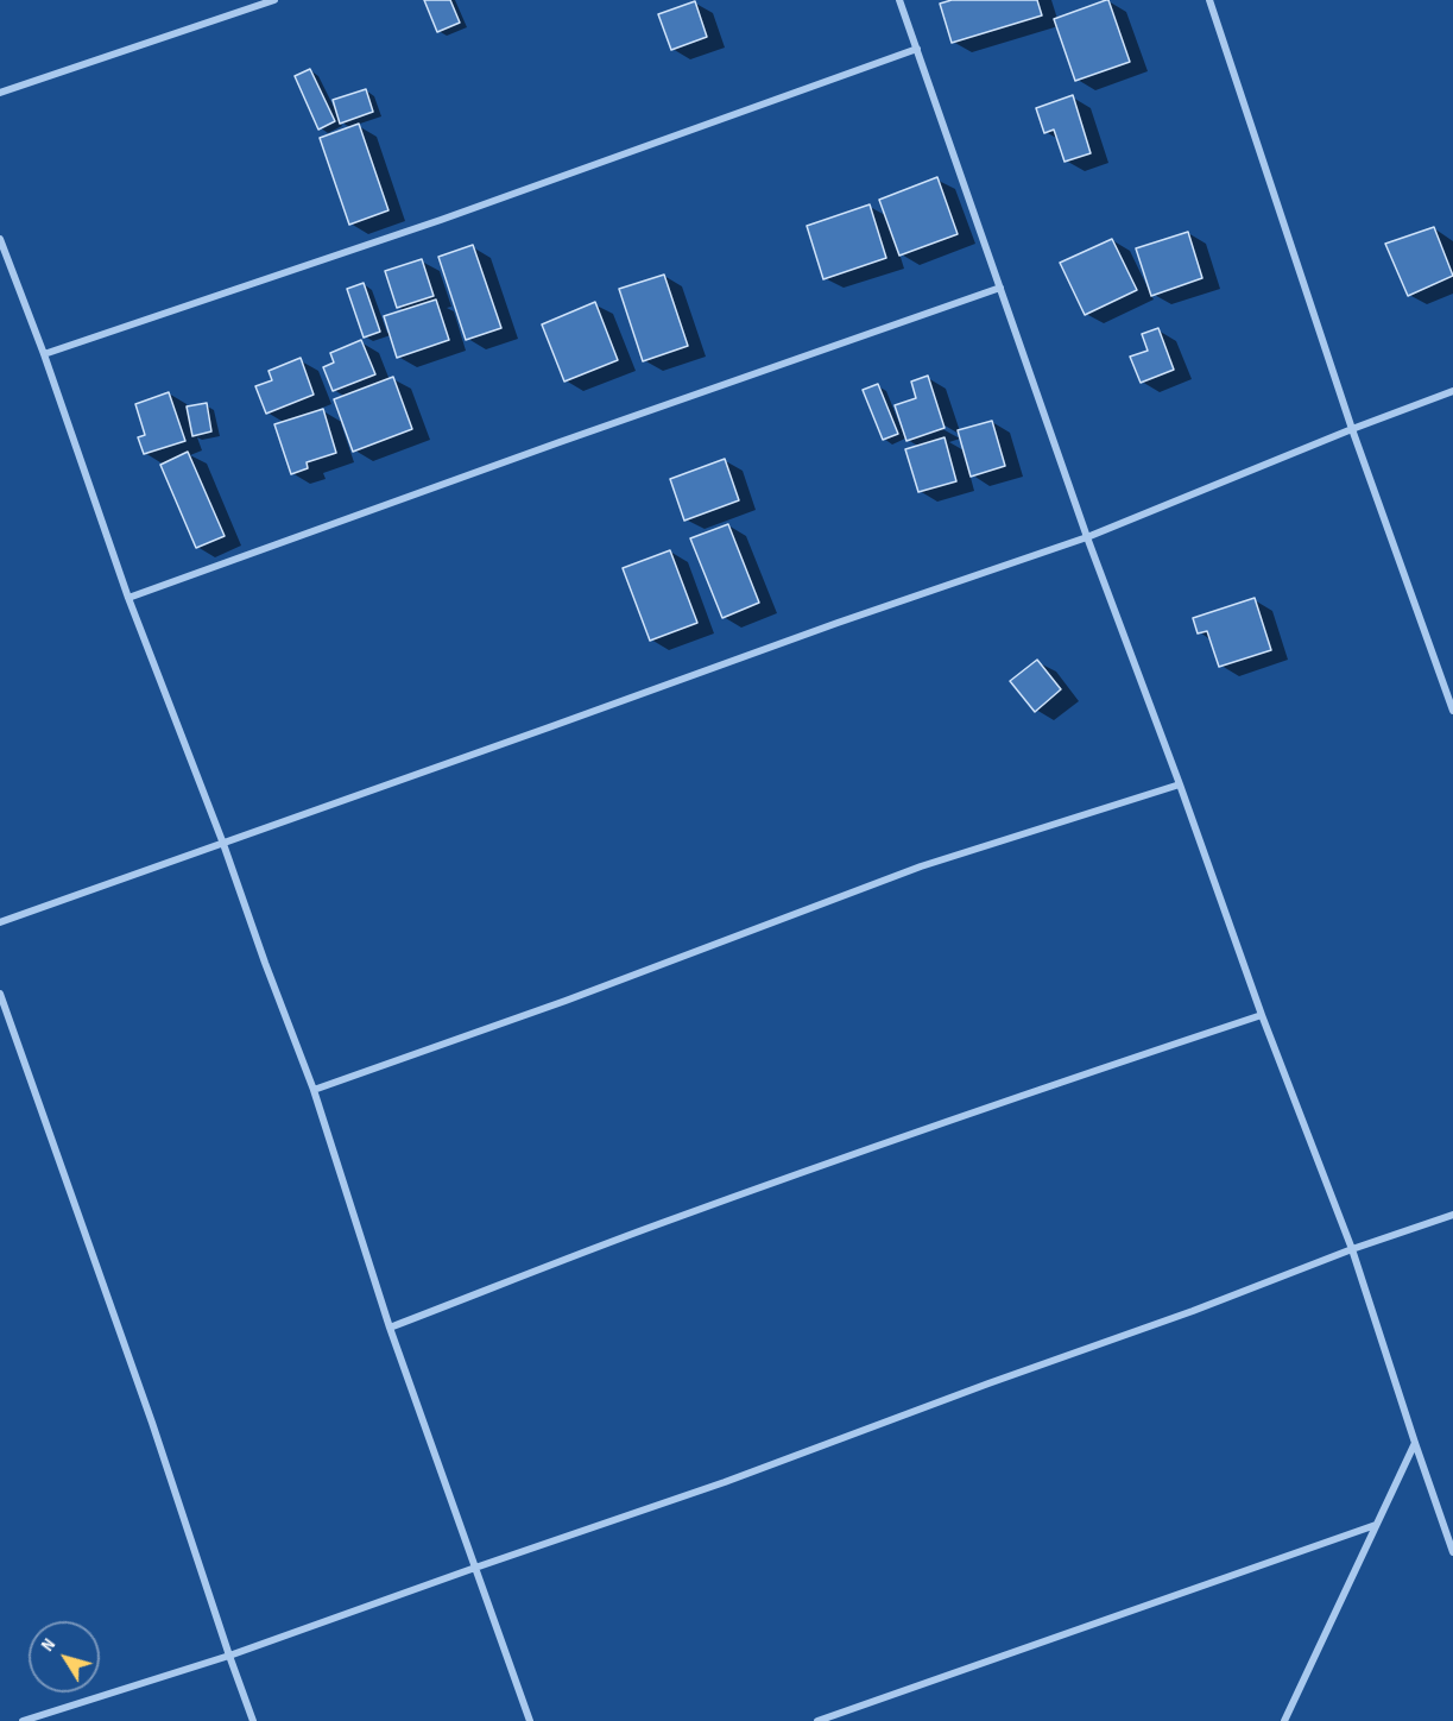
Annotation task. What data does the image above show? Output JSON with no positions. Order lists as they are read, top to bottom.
{
  "north": "top left"
}
